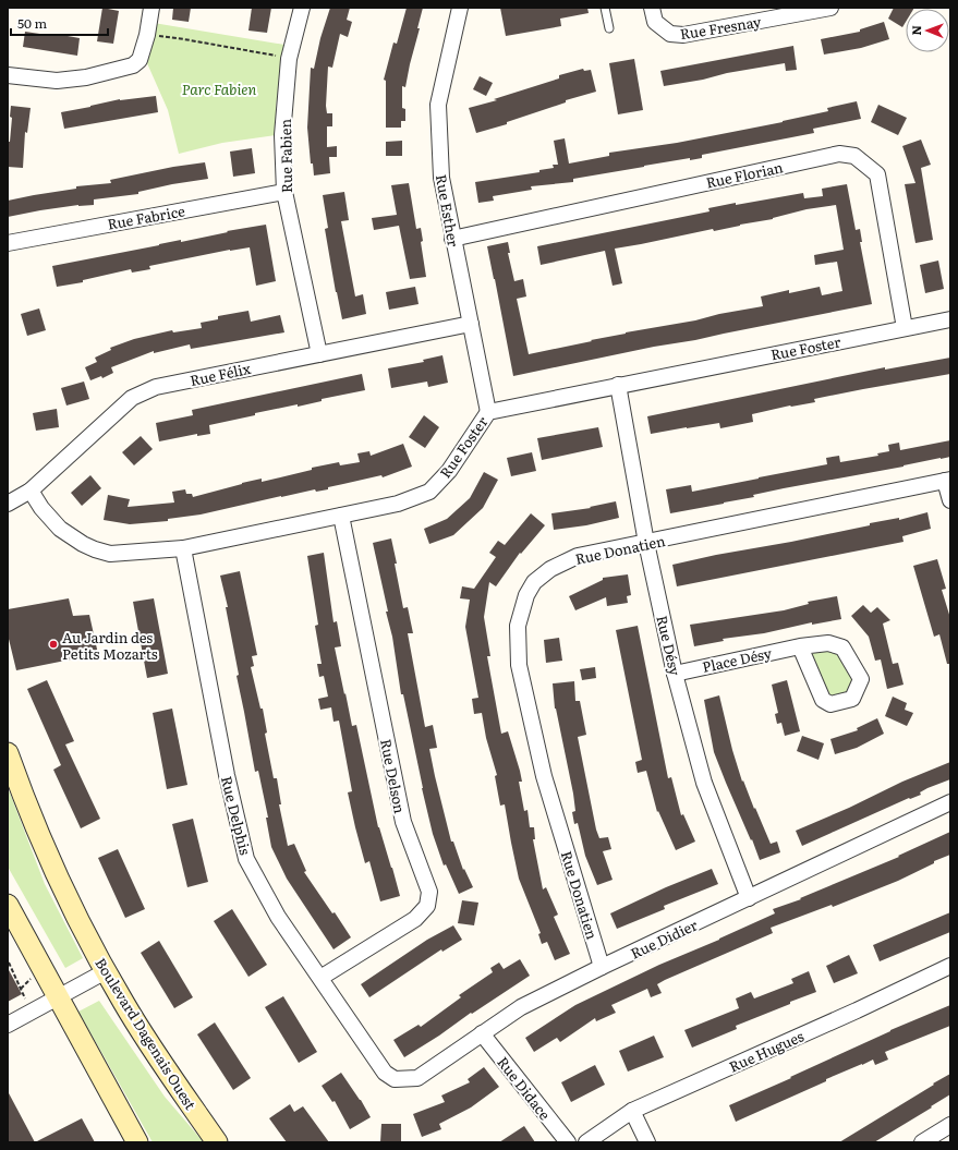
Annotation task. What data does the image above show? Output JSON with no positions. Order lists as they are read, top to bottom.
{
  "streets": {
    "main road": ["Boulevard Dagenais Ouest"],
    "street": [
      "Rue Fresnay",
      "Rue Fabien",
      "Rue Florian",
      "Rue Esther",
      "Rue Fabrice",
      "Rue Foster",
      "Rue Félix",
      "Rue Donatien",
      "Rue Désy",
      "Place Désy",
      "Rue Delson",
      "Rue Delphis",
      "Rue Didier",
      "Rue Hugues",
      "Rue Didace"
    ]
  },
  "crossings": [
    ["Rue Fabien", "Rue Fabrice"],
    ["Rue Fabien", "Rue Félix"],
    ["Rue Florian", "Rue Esther"],
    ["Rue Florian", "Rue Foster"],
    ["Rue Esther", "Rue Foster"],
    ["Rue Esther", "Rue Félix"],
    ["Rue Foster", "Rue Félix"],
    ["Rue Foster", "Rue Désy"],
    ["Rue Foster", "Rue Delson"],
    ["Rue Foster", "Rue Delphis"],
    ["Rue Donatien", "Rue Désy"],
    ["Rue Donatien", "Rue Didier"],
    ["Rue Désy", "Place Désy"],
    ["Rue Désy", "Rue Didier"],
    ["Rue Delson", "Rue Delphis"],
    ["Rue Delphis", "Rue Didier"],
    ["Rue Didier", "Rue Didace"]
  ],
  "parks": ["Parc Fabien"],
  "places": ["Au Jardin des Petits Mozarts"],
  "scale_bar": "50 m",
  "north": "left"
}
